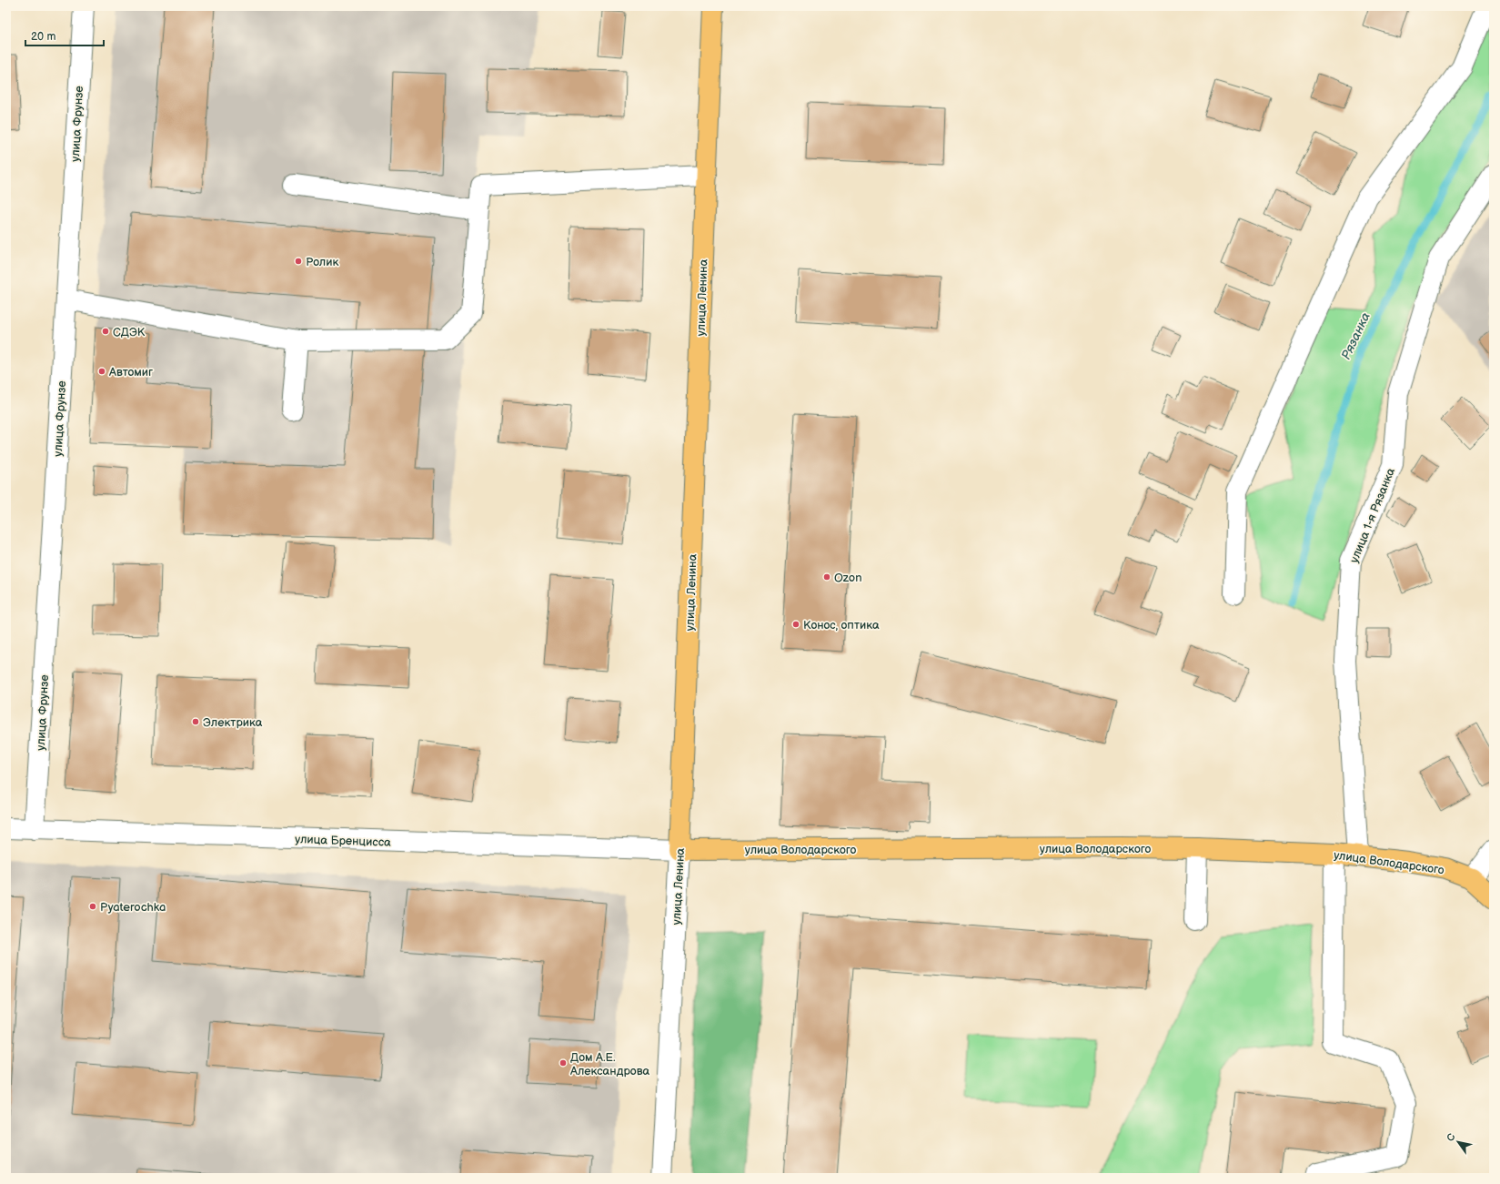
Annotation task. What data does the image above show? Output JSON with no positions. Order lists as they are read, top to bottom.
{
  "streets": {
    "main road": ["улица Ленина", "улица Володарского"],
    "street": ["улица Фрунзе", "улица 1-я Рязанка", "улица Бренцисса"]
  },
  "crossings": [
    ["улица Фрунзе", "улица Бренцисса"],
    ["улица Ленина", "улица Бренцисса"],
    ["улица Ленина", "улица Володарского"],
    ["улица 1-я Рязанка", "улица Володарского"],
    ["улица Бренцисса", "улица Володарского"]
  ],
  "water": ["Рязанка"],
  "places": [
    "Ролик",
    "СДЭК",
    "Автомиг",
    "Ozon",
    "Конос, оптика",
    "Электрика",
    "Pyaterochka",
    "Дом А.Е. Александрова"
  ],
  "scale_bar": "20 m",
  "north": "top left"
}
